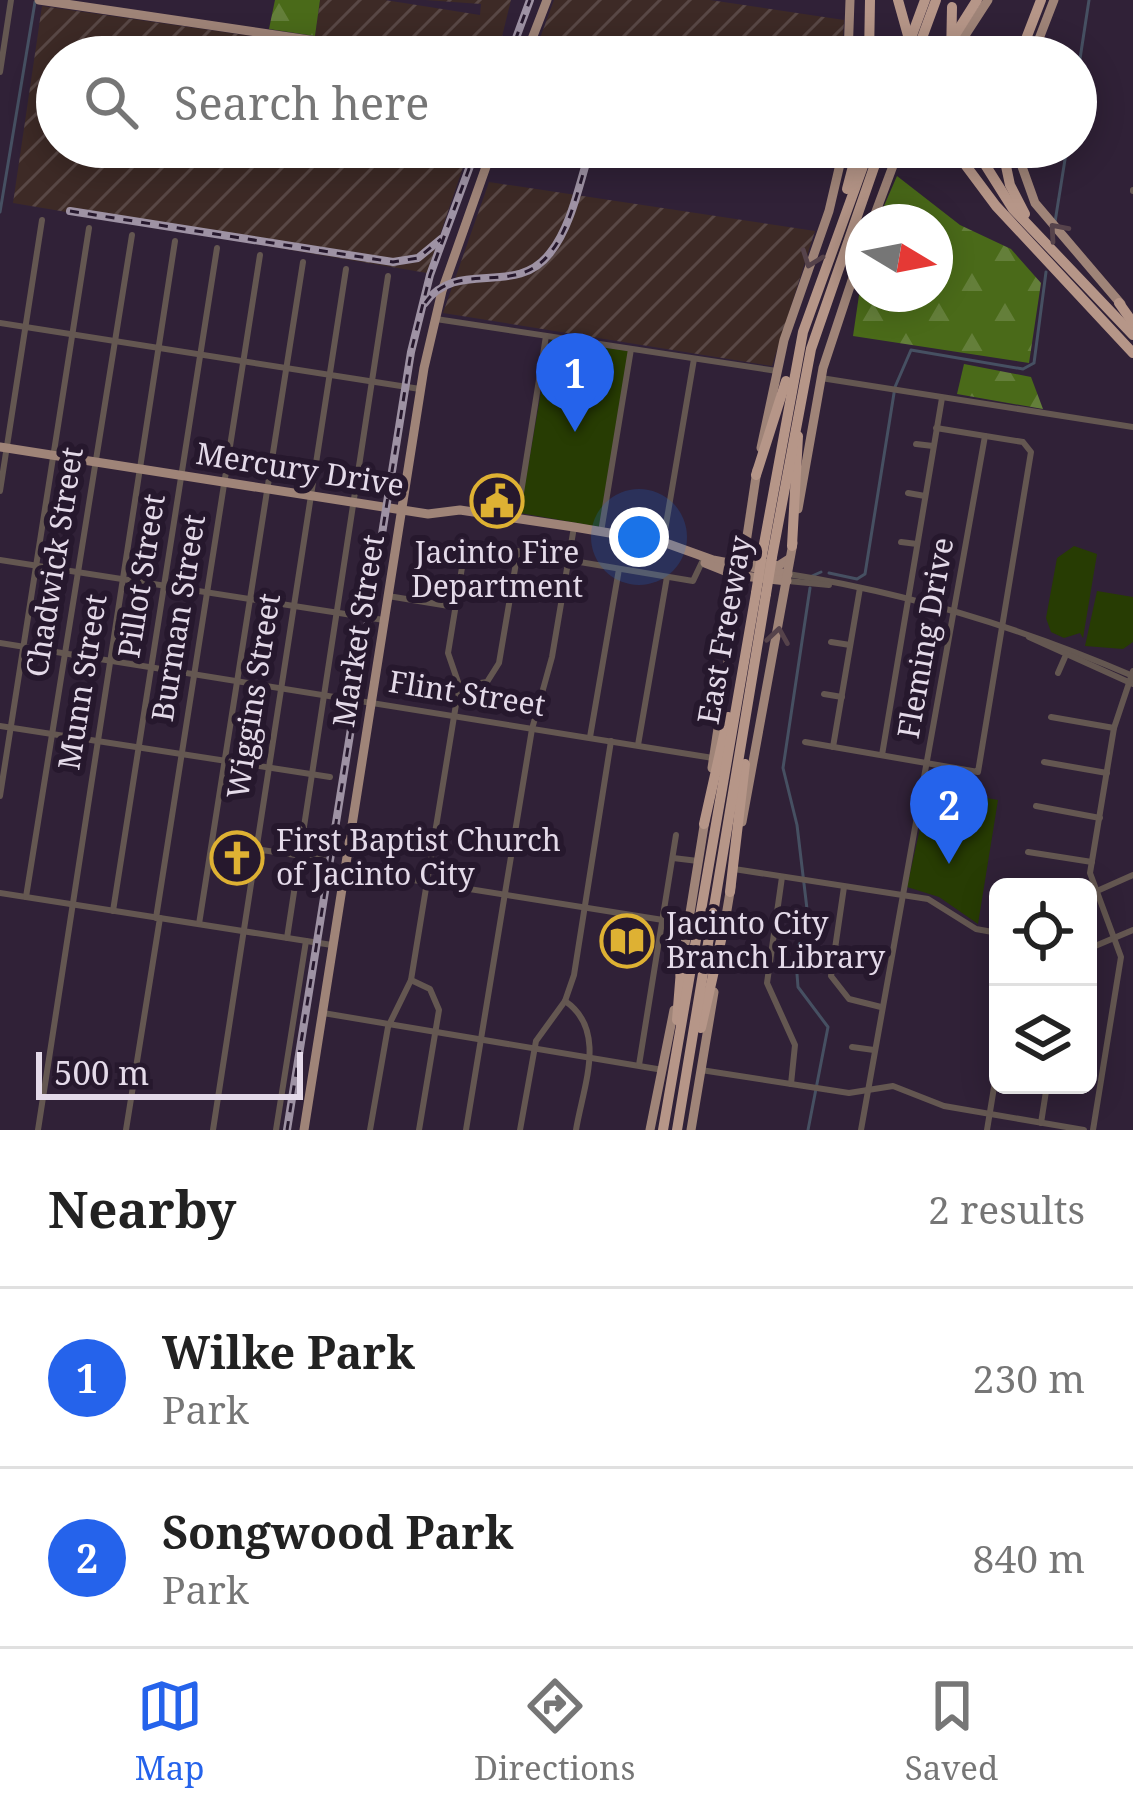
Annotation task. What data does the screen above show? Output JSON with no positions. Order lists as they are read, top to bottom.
{
  "streets": {
    "highway": ["East Freeway"],
    "main road": ["Mercury Drive", "Market Street"],
    "street": [
      "Chadwick Street",
      "Pillot Street",
      "Burman Street",
      "Fleming Drive",
      "Munn Street",
      "Flint Street",
      "Wiggins Street"
    ]
  },
  "crossings": [
    ["Mercury Drive", "Chadwick Street"],
    ["Mercury Drive", "Pillot Street"],
    ["Mercury Drive", "Burman Street"],
    ["Mercury Drive", "Market Street"],
    ["Mercury Drive", "Fleming Drive"],
    ["Mercury Drive", "Munn Street"],
    ["Mercury Drive", "Wiggins Street"],
    ["Chadwick Street", "Flint Street"],
    ["Pillot Street", "Flint Street"],
    ["Burman Street", "Flint Street"],
    ["Market Street", "Flint Street"],
    ["Munn Street", "Flint Street"],
    ["Flint Street", "Wiggins Street"]
  ],
  "places": {
    "public building": ["Jacinto Fire Department"],
    "church": ["First Baptist Church of Jacinto City"],
    "library": ["Jacinto City Branch Library"]
  },
  "scale_bar": "500 m",
  "north": "right",
  "page": {
    "search": "Search here",
    "pins": ["1", "2"],
    "scale": "500 m",
    "heading": ["Nearby", "2 results"],
    "list": [
      {
        "mark": "1",
        "name": "Wilke Park",
        "note": "Park",
        "value": "230 m"
      },
      {
        "mark": "2",
        "name": "Songwood Park",
        "note": "Park",
        "value": "840 m"
      }
    ],
    "nav": ["Map", "Directions", "Saved"]
  }
}
